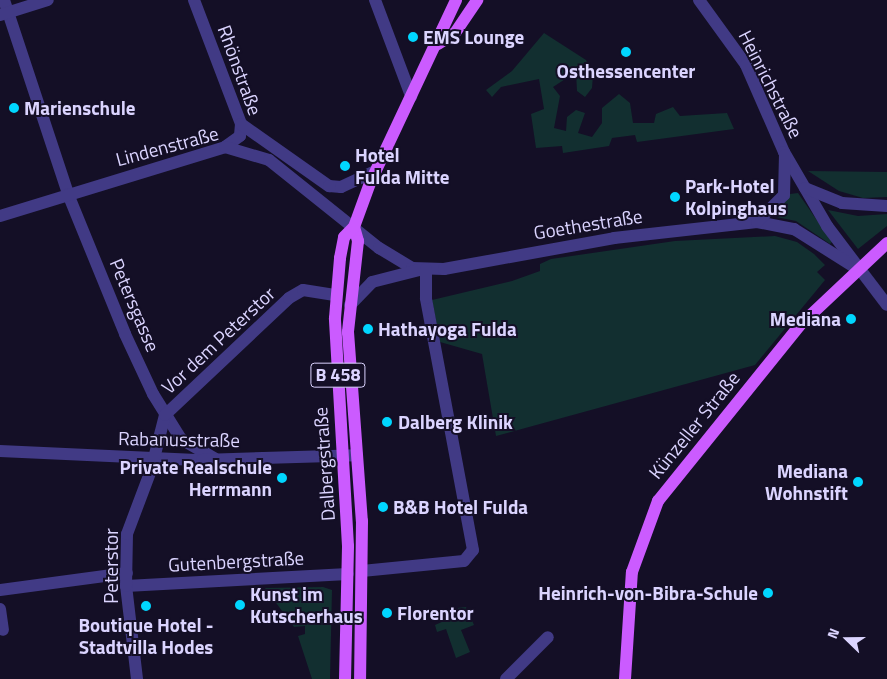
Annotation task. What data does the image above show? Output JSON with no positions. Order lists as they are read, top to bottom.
{
  "streets": {
    "main road": ["B 458", "Künzeller Straße", "Dalbergstraße"],
    "street": [
      "Rhönstraße",
      "Heinrichstraße",
      "Lindenstraße",
      "Goethestraße",
      "Petersgasse",
      "Vor dem Peterstor",
      "Rabanusstraße",
      "Gutenbergstraße",
      "Peterstor"
    ]
  },
  "crossings": [
    ["Rhönstraße", "Lindenstraße"],
    ["Heinrichstraße", "Goethestraße"],
    ["Heinrichstraße", "Künzeller Straße"],
    ["Lindenstraße", "Goethestraße"],
    ["Lindenstraße", "Petersgasse"],
    ["Lindenstraße", "B 458"],
    ["Lindenstraße", "Dalbergstraße"],
    ["Goethestraße", "B 458"],
    ["Goethestraße", "Künzeller Straße"],
    ["Goethestraße", "Dalbergstraße"],
    ["Petersgasse", "Vor dem Peterstor"],
    ["Vor dem Peterstor", "Rabanusstraße"],
    ["Vor dem Peterstor", "Dalbergstraße"],
    ["B 458", "Dalbergstraße"],
    ["Rabanusstraße", "Dalbergstraße"],
    ["Rabanusstraße", "Peterstor"],
    ["Dalbergstraße", "Gutenbergstraße"],
    ["Gutenbergstraße", "Peterstor"]
  ],
  "places": [
    "EMS Lounge",
    "Osthessencenter",
    "Marienschule",
    "Hotel Fulda Mitte",
    "Park-Hotel Kolpinghaus",
    "Mediana",
    "Hathayoga Fulda",
    "Dalberg Klinik",
    "Private Realschule Herrmann",
    "Mediana Wohnstift",
    "B&B Hotel Fulda",
    "Heinrich-von-Bibra-Schule",
    "Kunst im Kutscherhaus",
    "Boutique Hotel - Stadtvilla Hodes",
    "Florentor"
  ],
  "north": "left"
}
